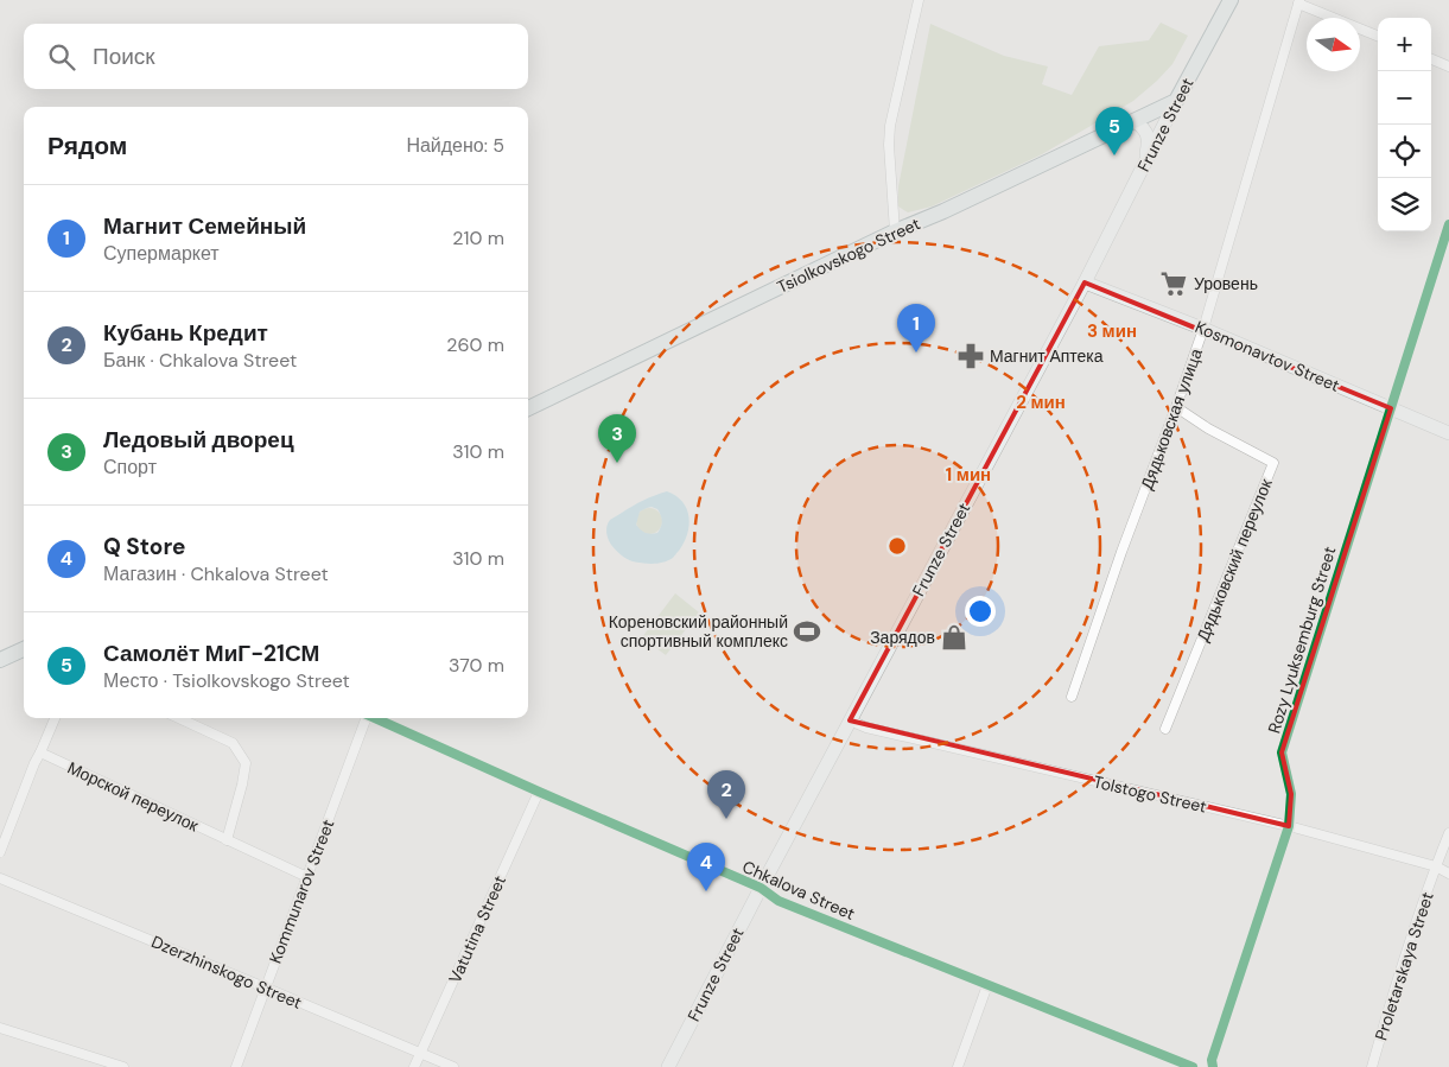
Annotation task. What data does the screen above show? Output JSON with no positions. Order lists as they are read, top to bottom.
{
  "streets": {
    "main road": ["Frunze Street", "Tsiolkovskogo Street", "Kosmonavtov Street"],
    "street": [
      "Дядьковская улица",
      "Дядьковский переулок",
      "Rozy Lyuksemburg Street",
      "Tolstogo Street",
      "Морской переулок",
      "Chkalova Street",
      "Kommunarov Street",
      "Vatutina Street",
      "Proletarskaya Street",
      "Dzerzhinskogo Street"
    ]
  },
  "crossings": [
    ["Frunze Street", "Tsiolkovskogo Street"],
    ["Frunze Street", "Kosmonavtov Street"],
    ["Frunze Street", "Tolstogo Street"],
    ["Frunze Street", "Chkalova Street"],
    ["Kosmonavtov Street", "Дядьковская улица"],
    ["Kosmonavtov Street", "Rozy Lyuksemburg Street"],
    ["Дядьковская улица", "Дядьковский переулок"],
    ["Rozy Lyuksemburg Street", "Tolstogo Street"],
    ["Tolstogo Street", "Proletarskaya Street"],
    ["Морской переулок", "Kommunarov Street"],
    ["Chkalova Street", "Vatutina Street"],
    ["Kommunarov Street", "Dzerzhinskogo Street"],
    ["Vatutina Street", "Dzerzhinskogo Street"]
  ],
  "places": {
    "supermarket": ["Уровень"],
    "pharmacy": ["Магнит Аптека"],
    "sports": ["Кореновский районный спортивный комплекс"],
    "shop": ["Зарядов"]
  },
  "north": "right",
  "page": {
    "map_buttons": ["+", "−"],
    "search": "Поиск",
    "pins": [
      "5",
      "1",
      "3",
      "2",
      "4"
    ],
    "heading": ["Рядом", "Найдено: 5"],
    "list": [
      {
        "mark": "1",
        "name": "Магнит Семейный",
        "note": "Супермаркет",
        "value": "210 m"
      },
      {
        "mark": "2",
        "name": "Кубань Кредит",
        "note": "Банк · Chkalova Street",
        "value": "260 m"
      },
      {
        "mark": "3",
        "name": "Ледовый дворец",
        "note": "Спорт",
        "value": "310 m"
      },
      {
        "mark": "4",
        "name": "Q Store",
        "note": "Магазин · Chkalova Street",
        "value": "310 m"
      },
      {
        "mark": "5",
        "name": "Самолёт МиГ-21СМ",
        "note": "Место · Tsiolkovskogo Street",
        "value": "370 m"
      }
    ]
  },
  "rings": ["3 мин", "2 мин", "1 мин"]
}
